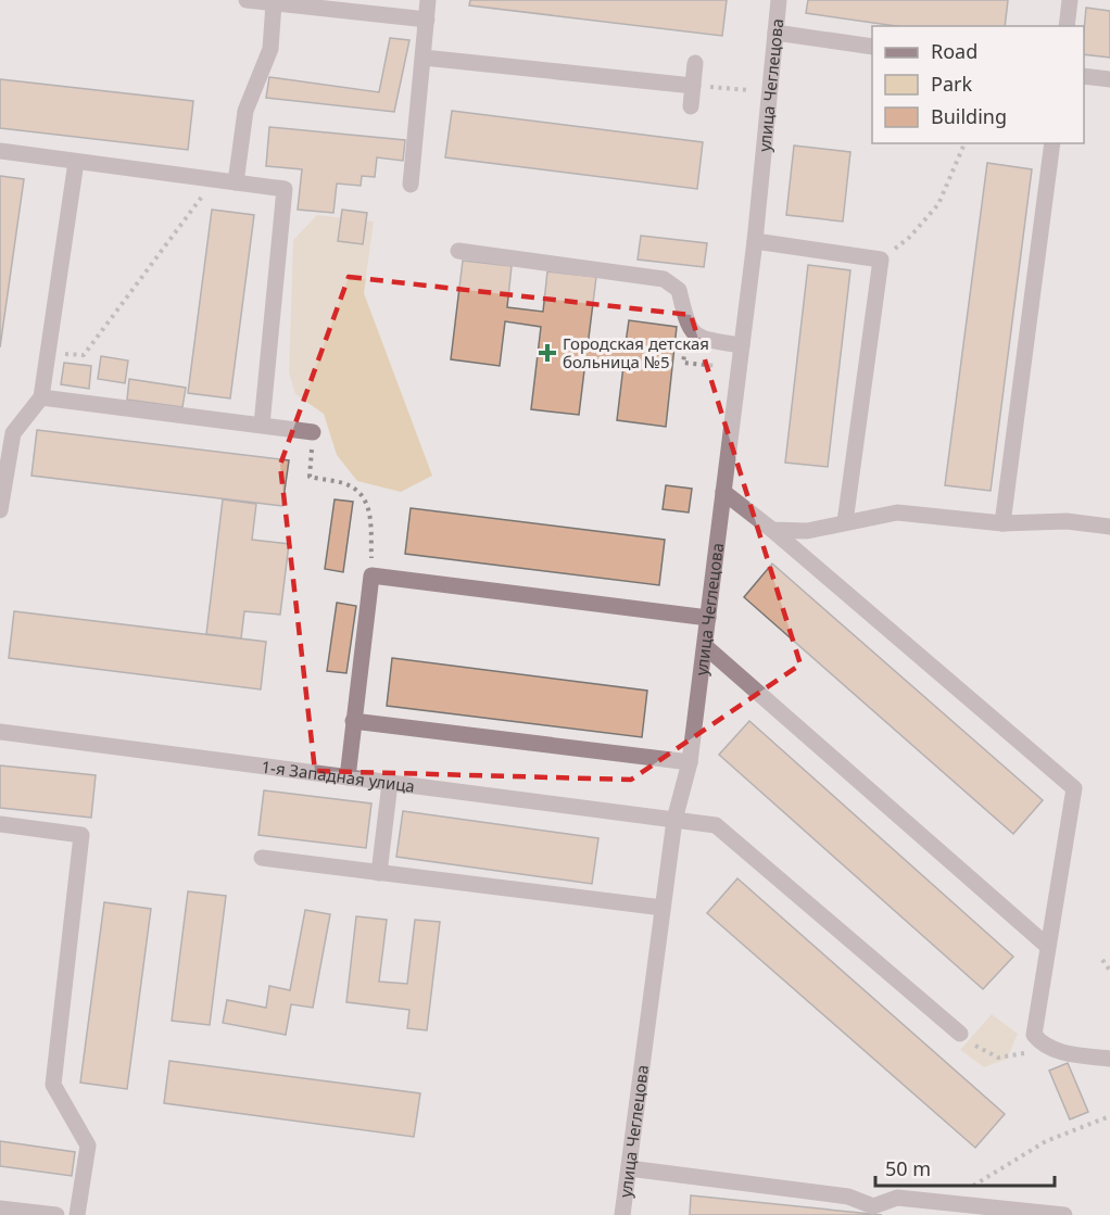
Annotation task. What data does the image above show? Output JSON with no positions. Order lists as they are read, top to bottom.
{
  "streets": {
    "street": ["улица Чеглецова", "1-я Западная улица"]
  },
  "crossings": [
    ["улица Чеглецова", "1-я Западная улица"]
  ],
  "places": {
    "health": ["Городская детская больница №5"]
  },
  "legend": ["Road", "Park", "Building"],
  "scale_bar": "50 m"
}
